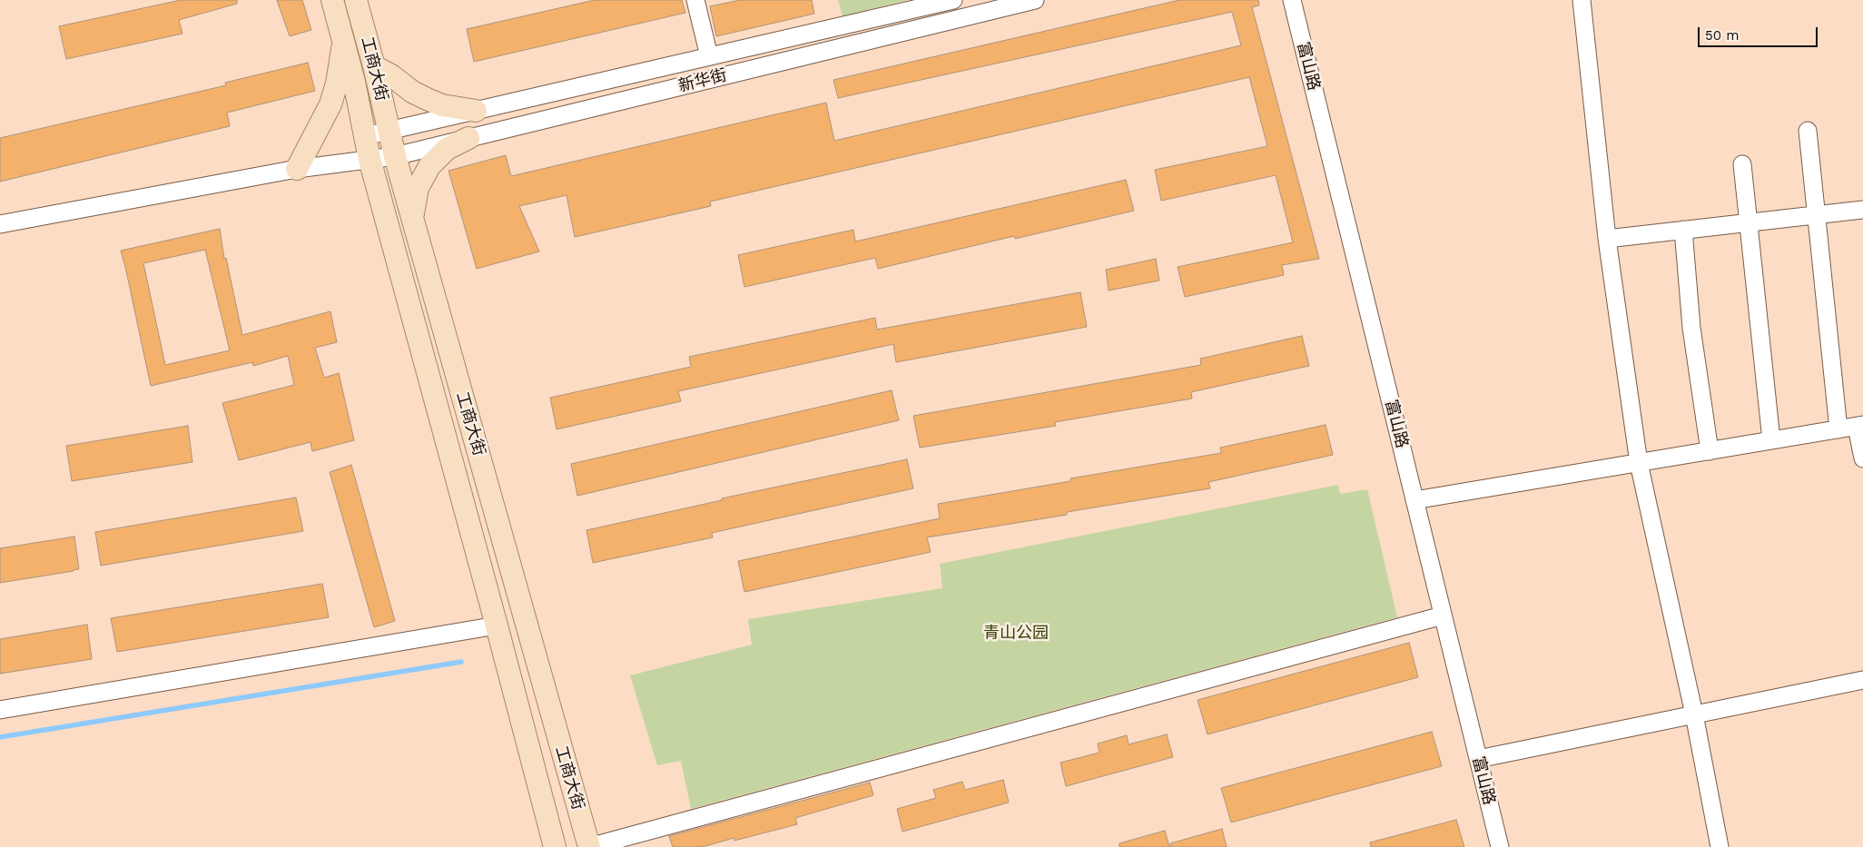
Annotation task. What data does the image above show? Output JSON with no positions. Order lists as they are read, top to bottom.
{
  "streets": {
    "main road": ["工商大街"],
    "street": ["富山路", "新华街"]
  },
  "crossings": [
    ["工商大街", "新华街"]
  ],
  "parks": ["青山公园"],
  "scale_bar": "50 m"
}
